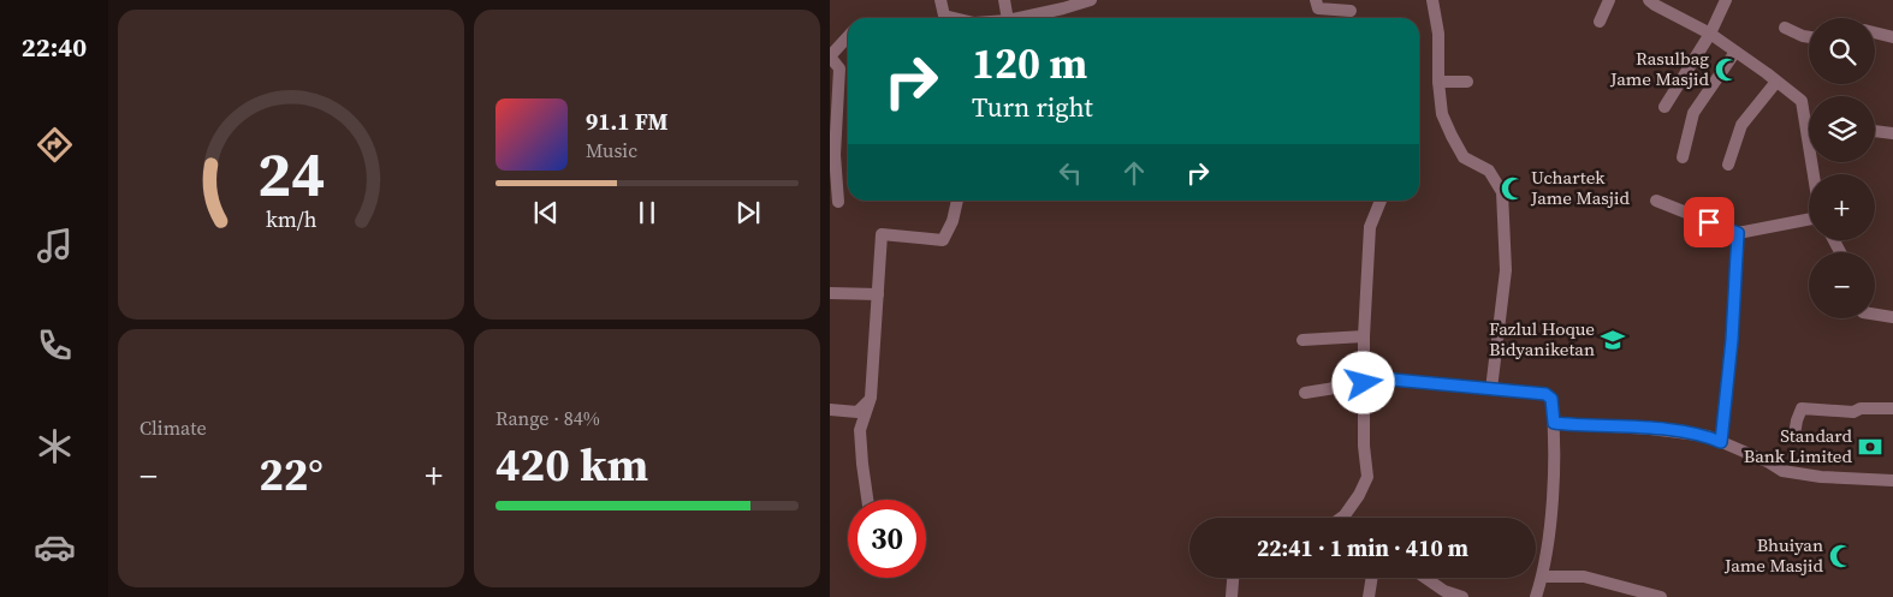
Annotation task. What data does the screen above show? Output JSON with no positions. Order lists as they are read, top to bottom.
{
  "places": {
    "mosque": ["Rasulbag Jame Masjid", "Uchartek Jame Masjid", "Bhuiyan Jame Masjid"],
    "school or university": ["Fazlul Hoque Bidyaniketan"],
    "bank": ["Standard Bank Limited"]
  },
  "page": {
    "tabs": "22:40",
    "map_buttons": ["+", "−"],
    "turn": ["120 m", "Turn right"],
    "song": ["91.1 FM", "Music"],
    "tile": [
      "Climate",
      ["Range · 84%", "420 km"]
    ],
    "heat": ["−", "22°", "+"],
    "limit": "30",
    "trip": "22:41 · 1 min · 410 m",
    "gauge": ["24", "km/h"]
  }
}
